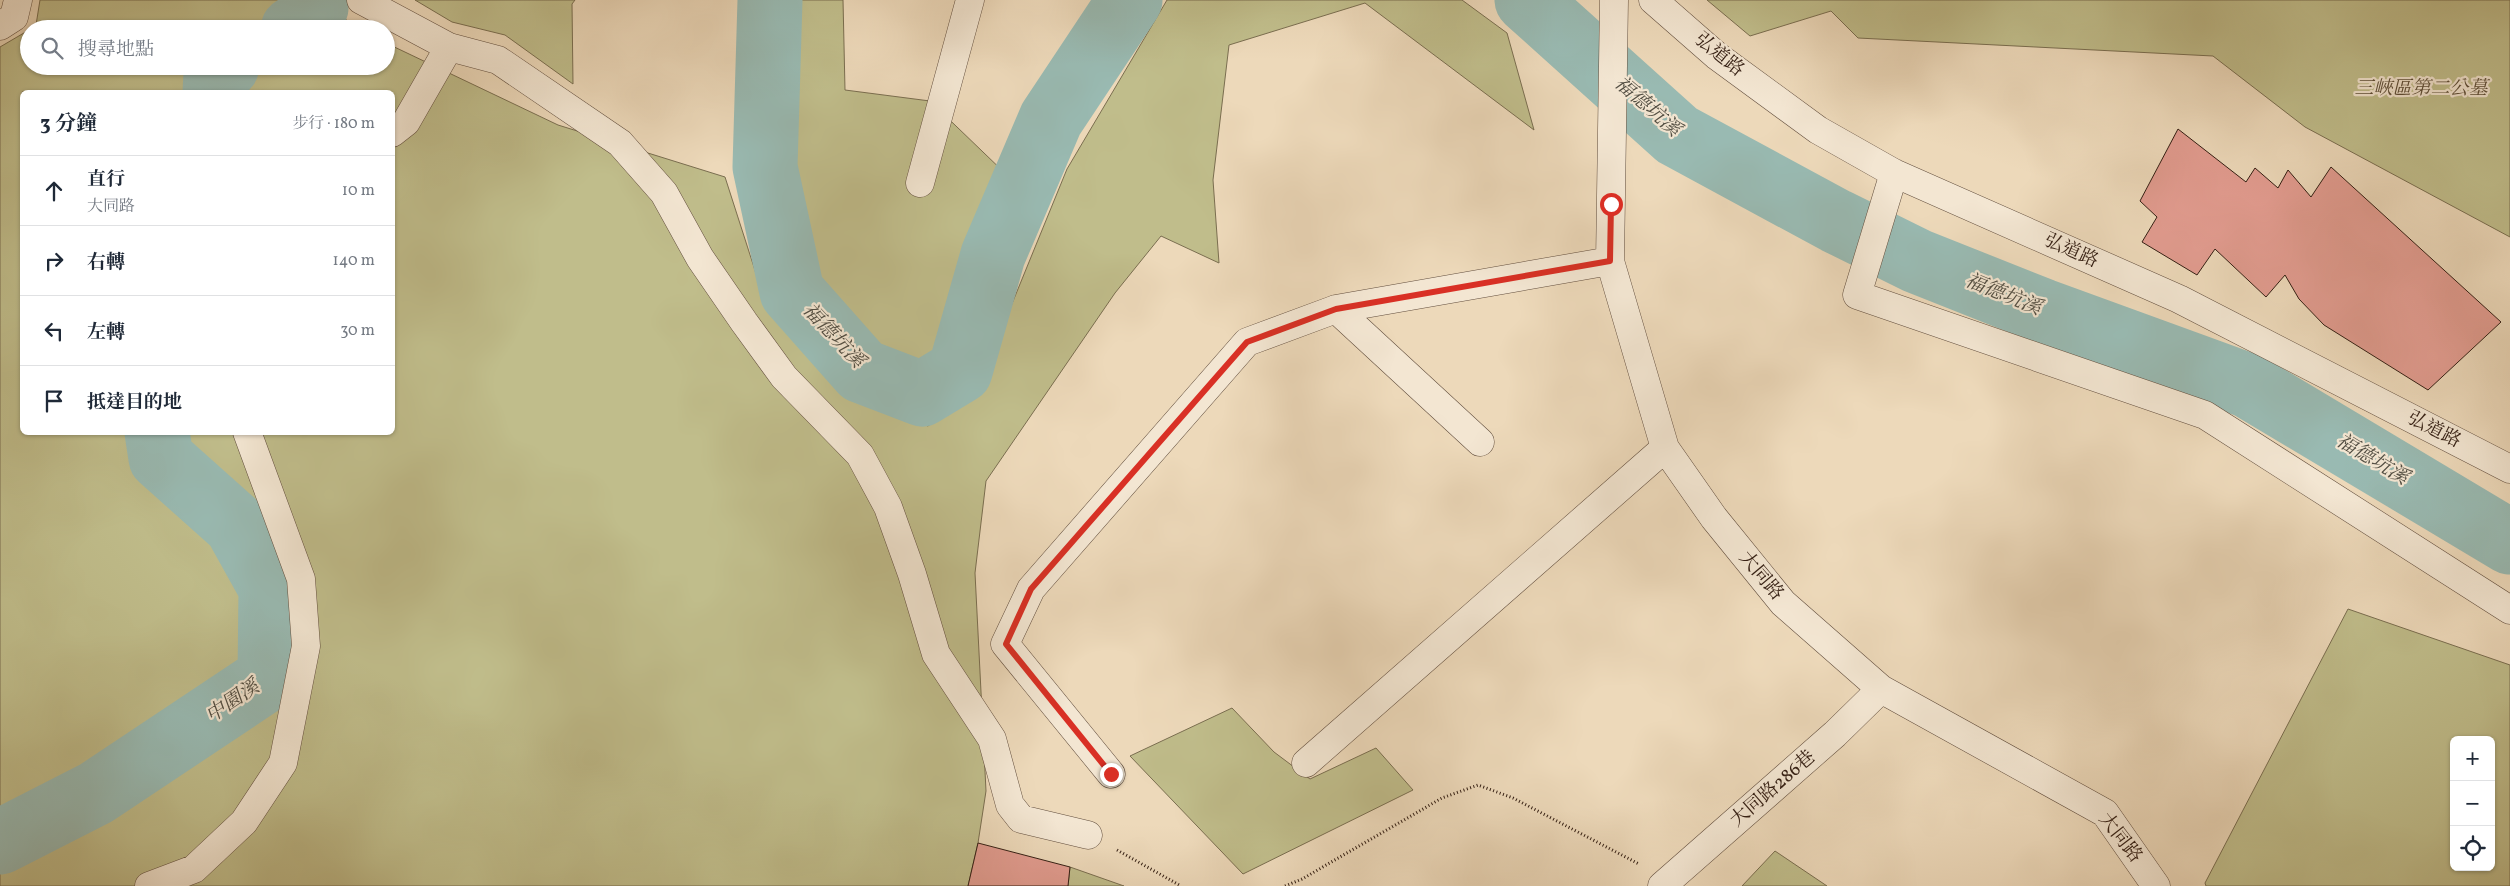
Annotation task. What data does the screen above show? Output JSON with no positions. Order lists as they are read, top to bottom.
{
  "streets": {
    "street": ["弘道路", "大同路", "大同路286巷"]
  },
  "crossings": [
    ["大同路", "大同路286巷"]
  ],
  "water": ["福德坑溪", "中園溪"],
  "parks": ["三峽區第二公墓"],
  "page": {
    "search": "搜尋地點",
    "heading": ["3 分鐘", "步行 · 180 m"],
    "list": [
      ["直行", "大同路", "10 m"],
      ["右轉", "140 m"],
      ["左轉", "30 m"],
      "抵達目的地"
    ],
    "map_buttons": ["+", "−"]
  }
}
